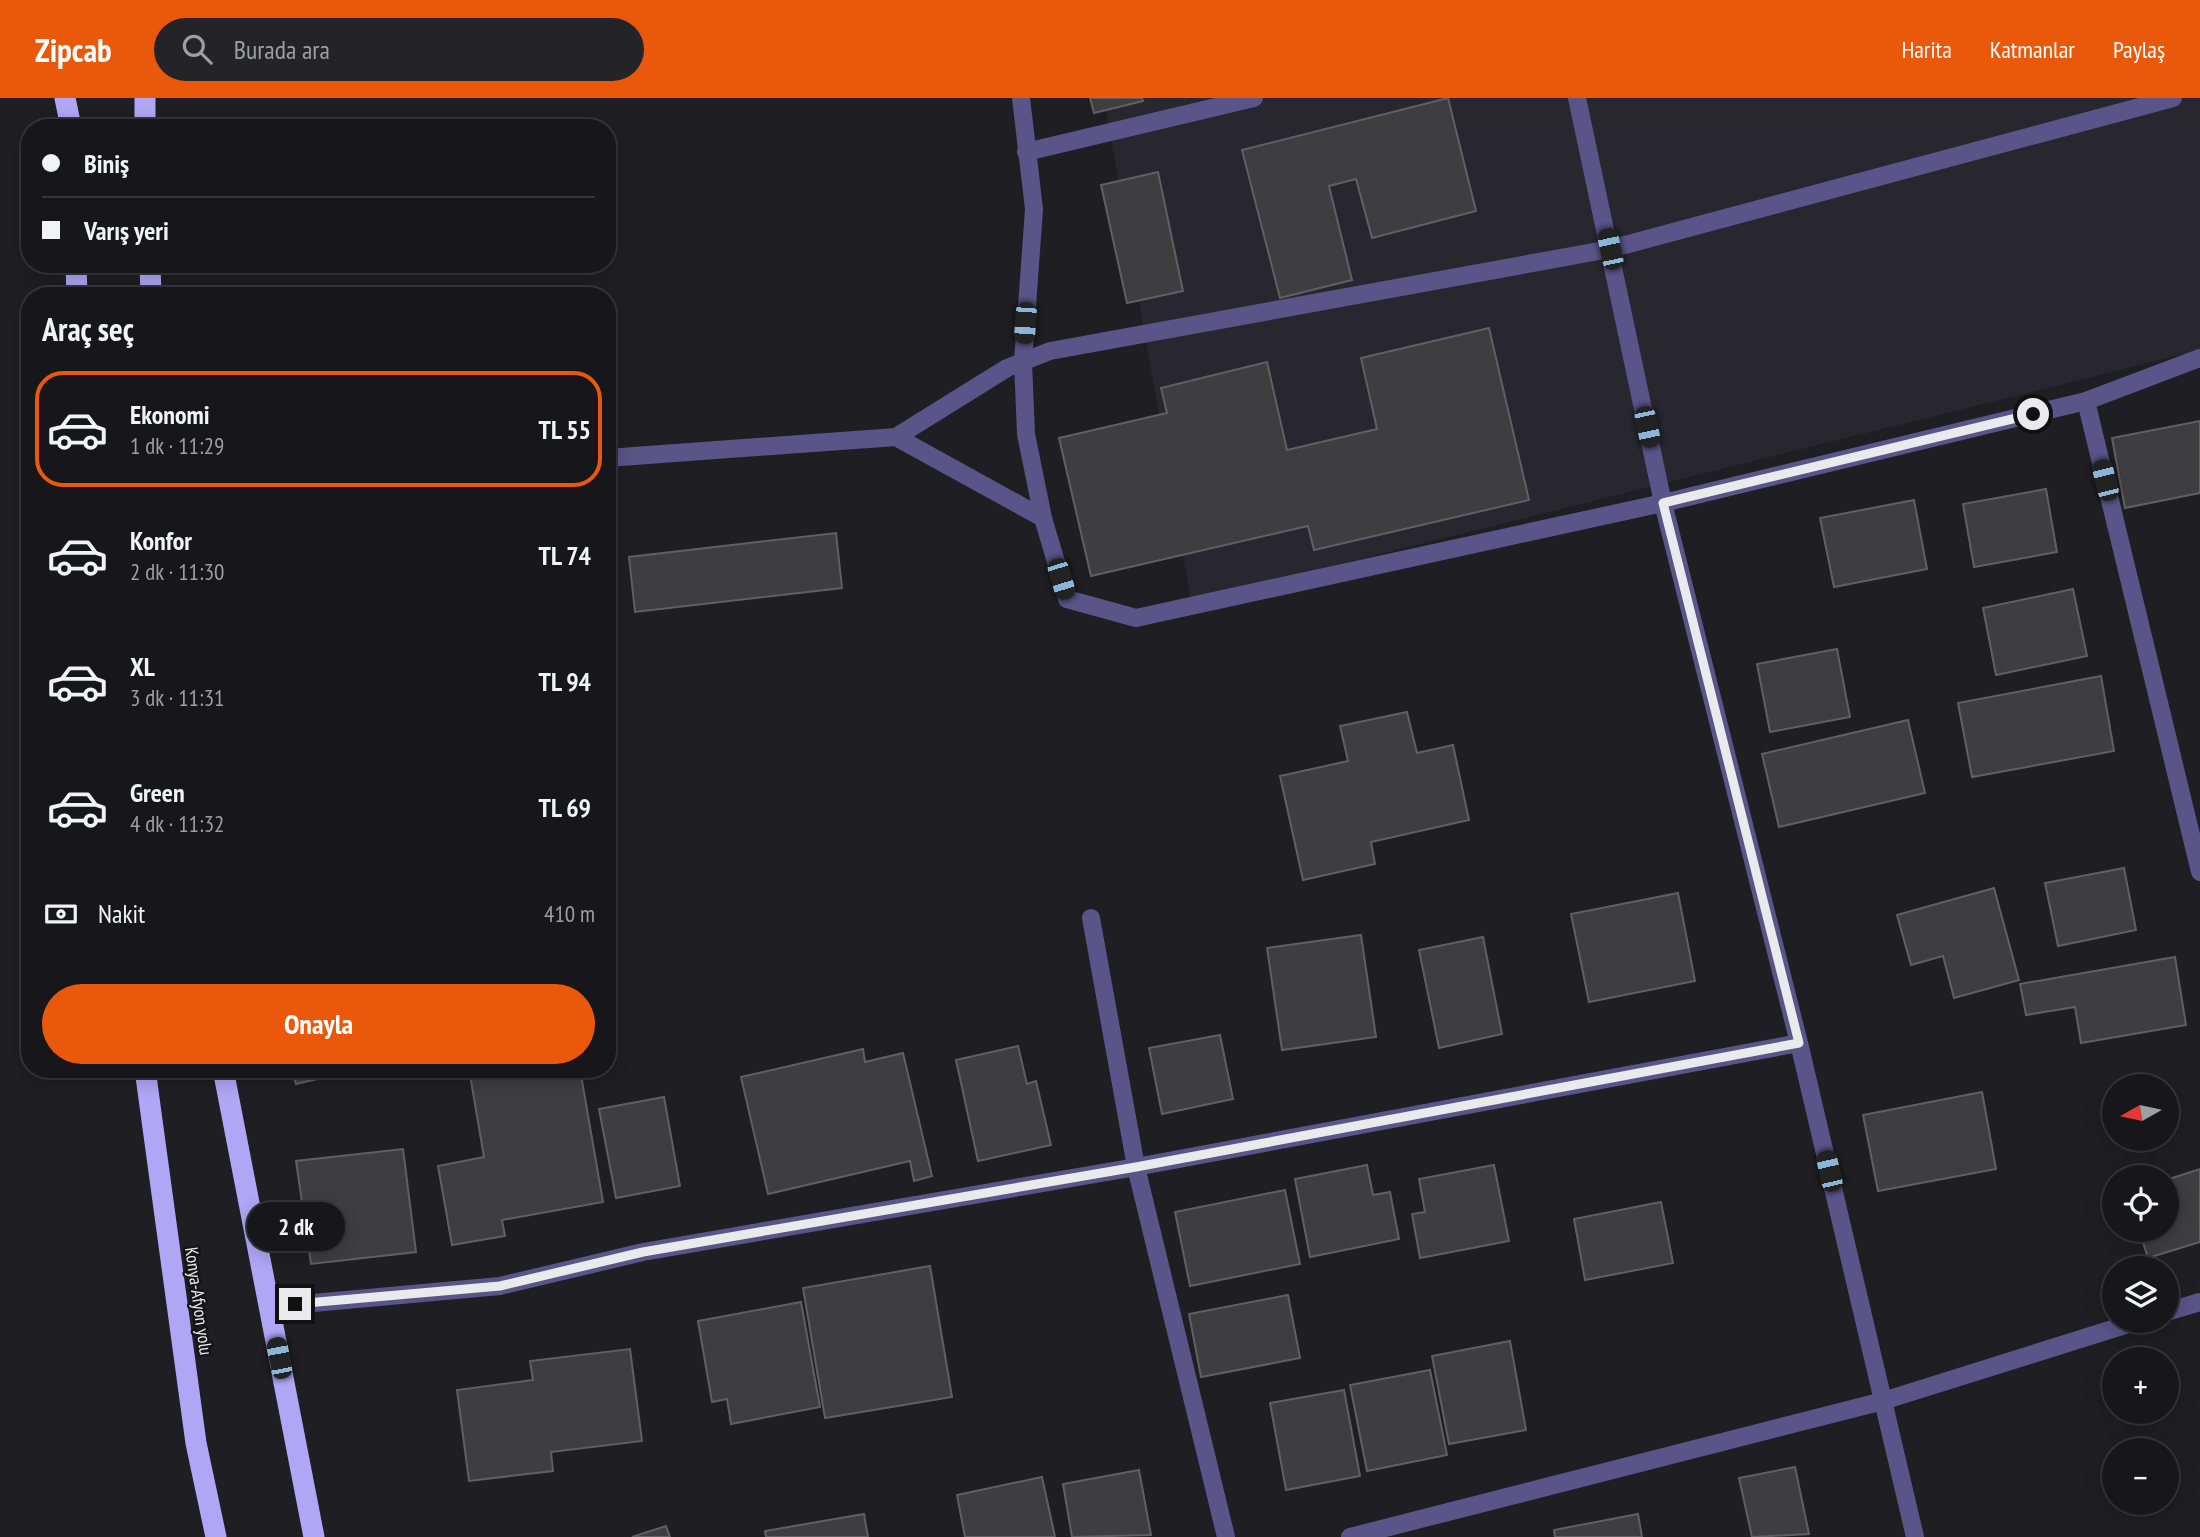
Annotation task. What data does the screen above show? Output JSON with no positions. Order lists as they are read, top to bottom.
{
  "streets": {
    "highway": ["Konya-Afyon yolu"]
  },
  "north": "left",
  "page": {
    "header": "Zipcab",
    "search": "Burada ara",
    "nav": ["Harita", "Katmanlar", "Paylaş"],
    "banner": ["Biniş", "Varış yeri"],
    "heading": "Araç seç",
    "list": [
      {
        "name": "Ekonomi",
        "note": "1 dk · 11:29",
        "value": "TL 55"
      },
      {
        "name": "Konfor",
        "note": "2 dk · 11:30",
        "value": "TL 74"
      },
      {
        "name": "XL",
        "note": "3 dk · 11:31",
        "value": "TL 94"
      },
      {
        "name": "Green",
        "note": "4 dk · 11:32",
        "value": "TL 69"
      }
    ],
    "pay": ["Nakit", "410 m"],
    "buttons": "Onayla",
    "map_buttons": ["+", "−"],
    "bubble": "2 dk"
  }
}
